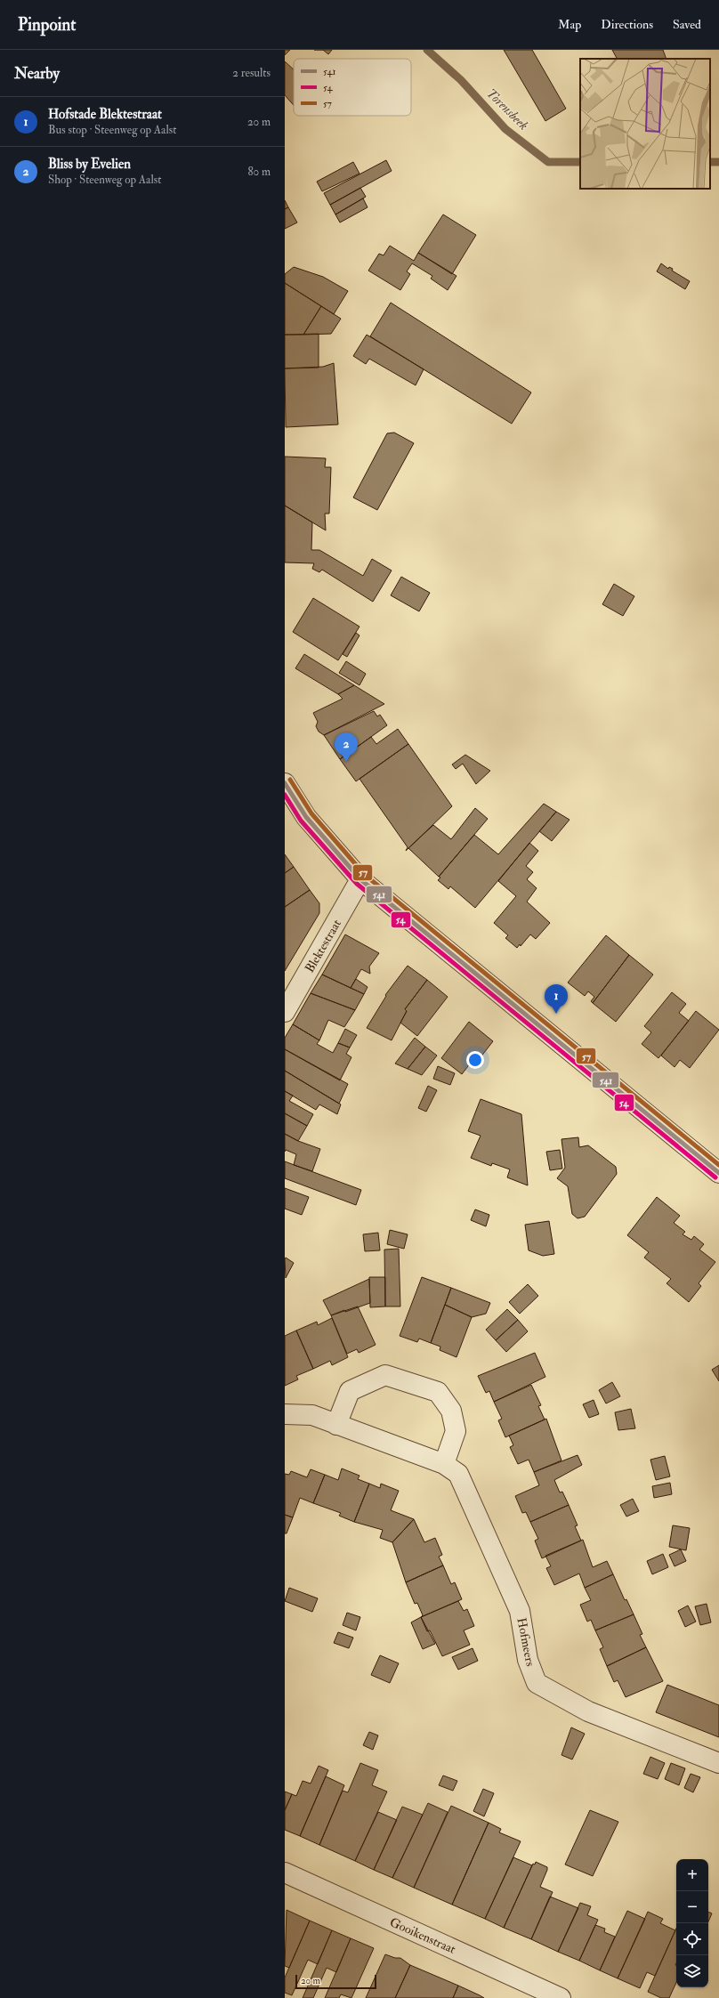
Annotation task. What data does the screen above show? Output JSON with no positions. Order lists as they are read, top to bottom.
{
  "streets": {
    "street": ["Blektestraat", "Hofmeers", "Gooikenstraat"]
  },
  "water": ["Torensbeek"],
  "lines": ["transit line 57", "transit line 541", "transit line 54"],
  "legend": ["541", "54", "57"],
  "scale_bar": "20 m",
  "page": {
    "header": "Pinpoint",
    "nav": ["Map", "Directions", "Saved"],
    "heading": ["Nearby", "2 results"],
    "list": [
      {
        "mark": "1",
        "name": "Hofstade Blektestraat",
        "note": "Bus stop · Steenweg op Aalst",
        "value": "20 m"
      },
      {
        "mark": "2",
        "name": "Bliss by Evelien",
        "note": "Shop · Steenweg op Aalst",
        "value": "80 m"
      }
    ],
    "pins": ["2", "1"],
    "map_buttons": ["+", "−"],
    "scale": "20 m"
  }
}
